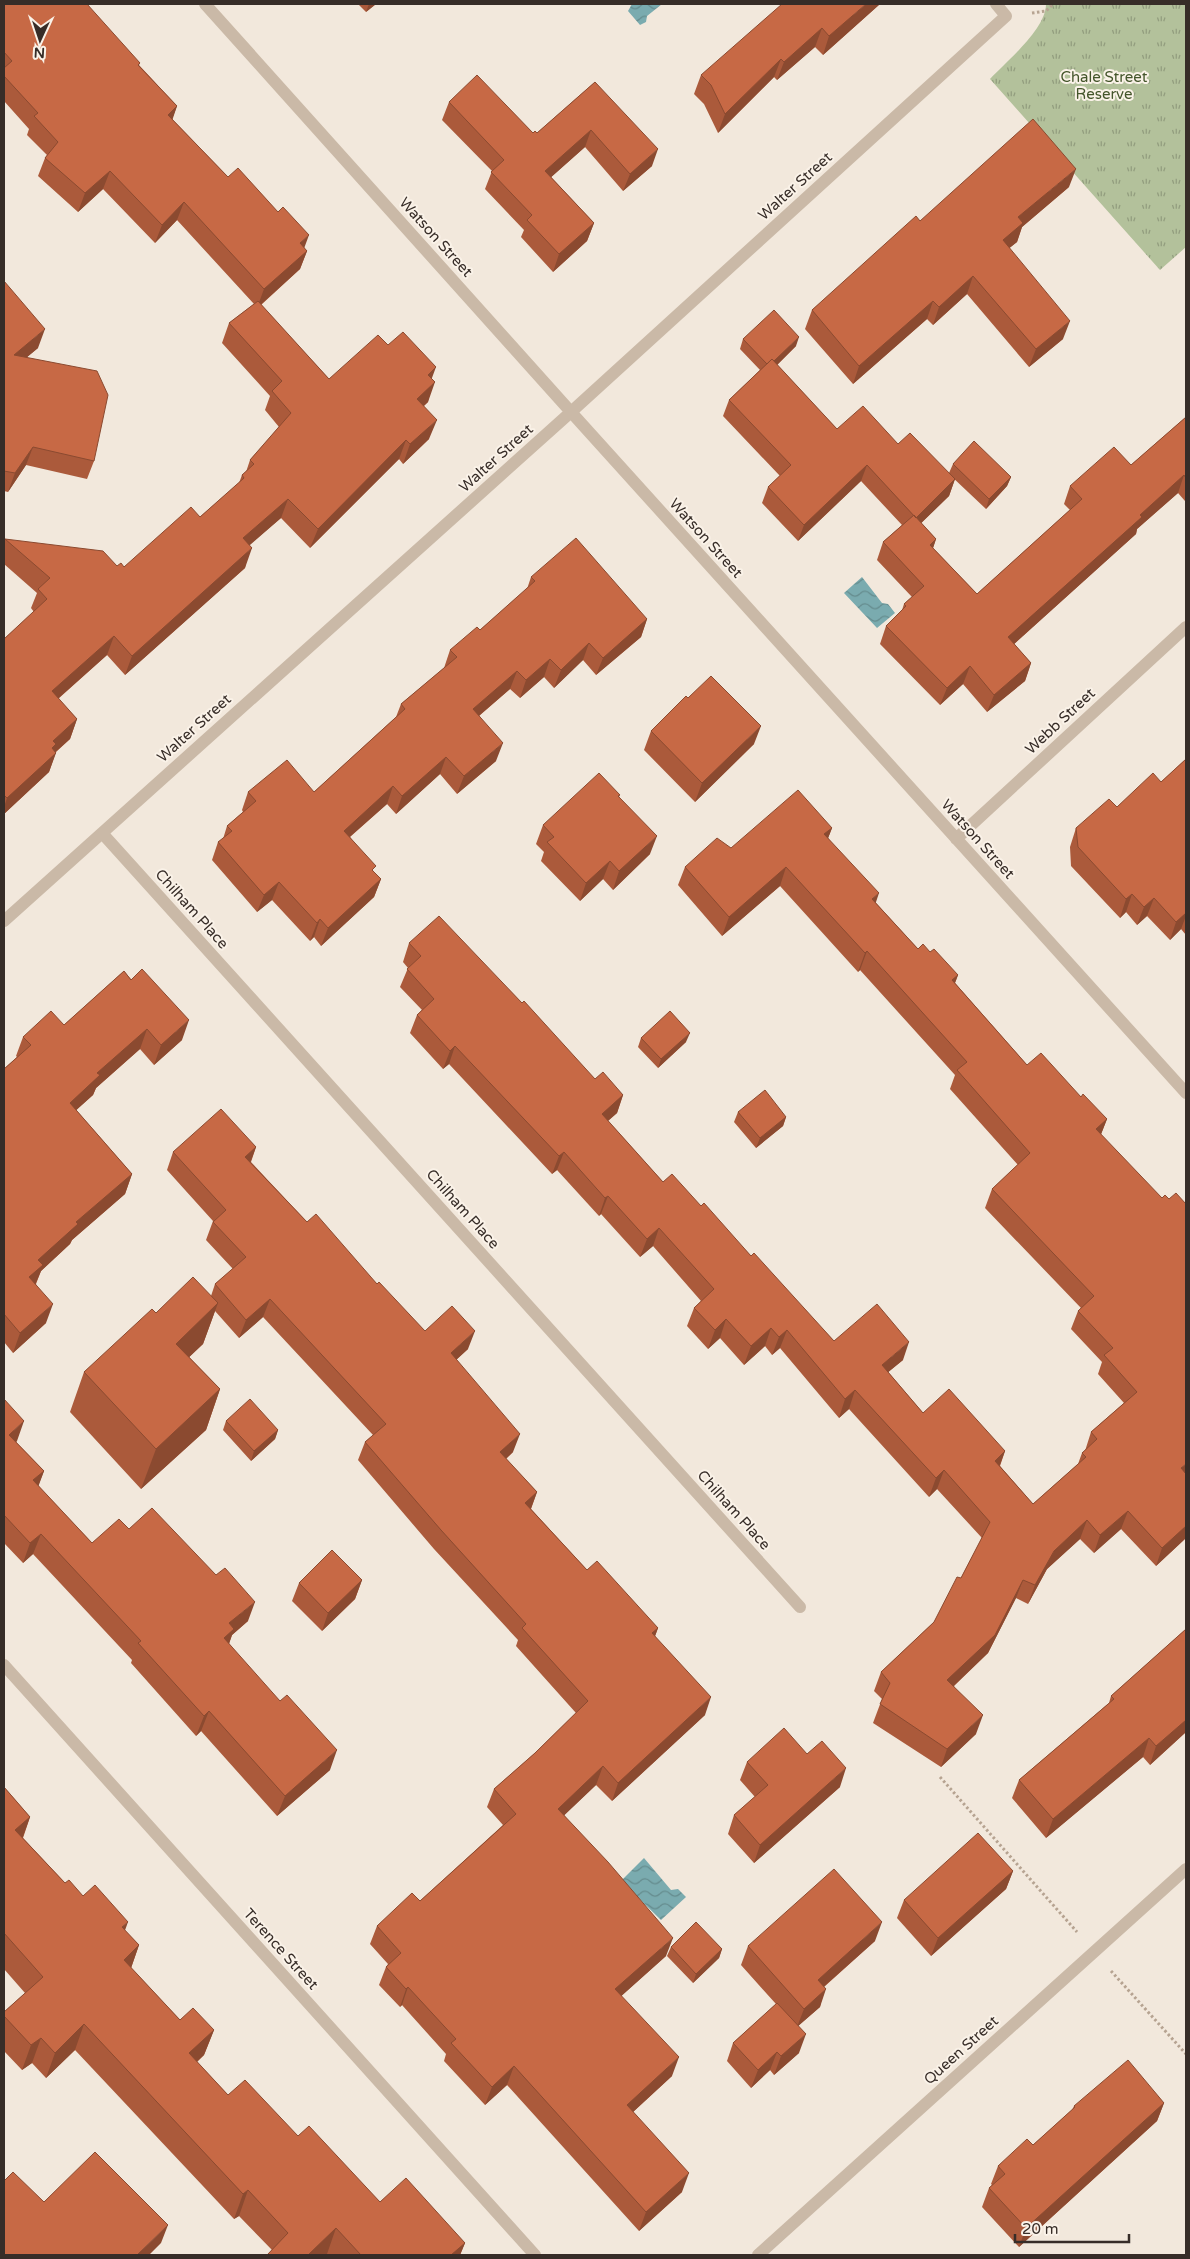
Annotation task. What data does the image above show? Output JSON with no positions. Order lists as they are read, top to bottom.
{
  "streets": {
    "street": [
      "Walter Street",
      "Watson Street",
      "Webb Street",
      "Chilham Place",
      "Terence Street",
      "Queen Street"
    ]
  },
  "crossings": [
    ["Walter Street", "Watson Street"],
    ["Walter Street", "Chilham Place"],
    ["Watson Street", "Webb Street"]
  ],
  "parks": ["Chale Street Reserve"],
  "scale_bar": "20 m",
  "north": "bottom"
}
